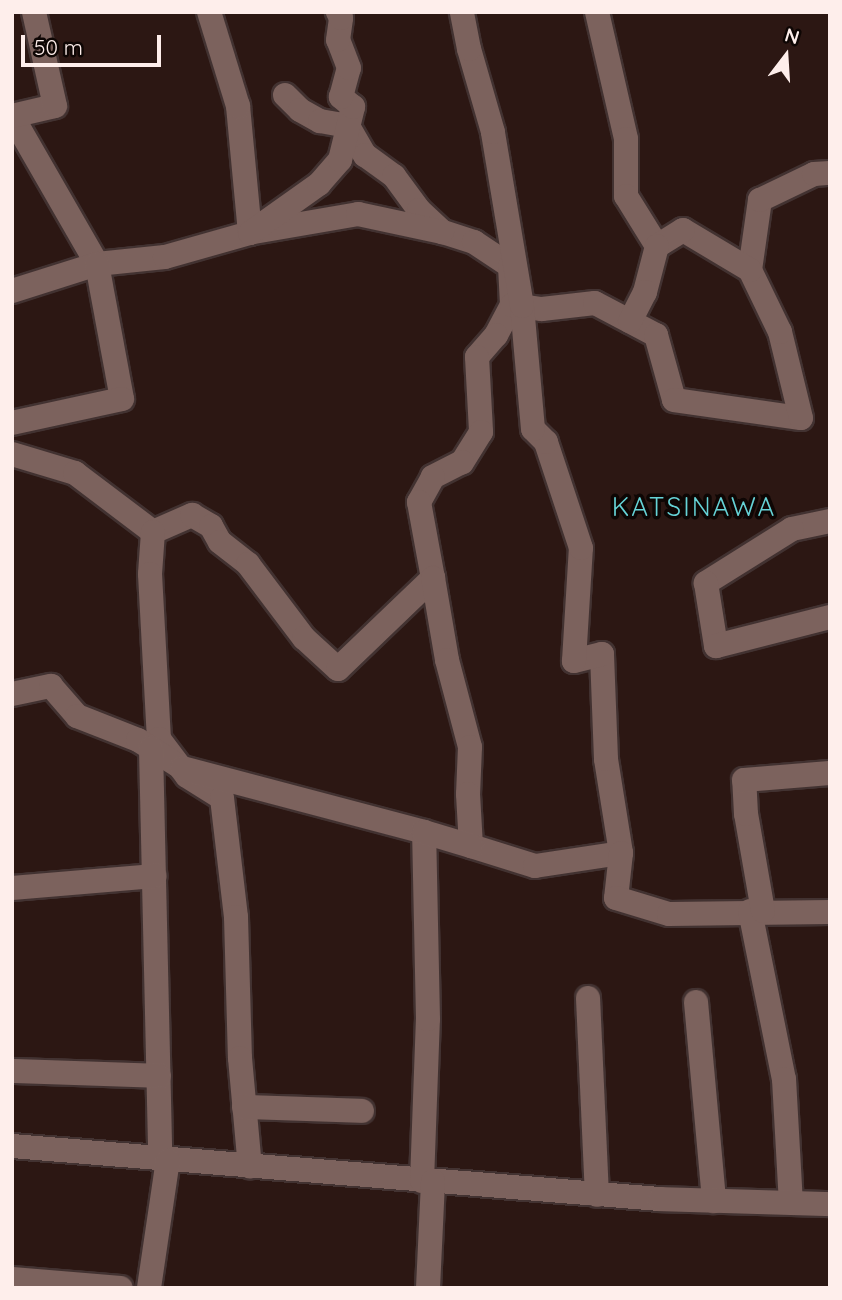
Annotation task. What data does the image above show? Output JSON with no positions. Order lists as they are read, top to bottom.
{
  "districts": ["KATSINAWA"],
  "scale_bar": "50 m",
  "north": "top"
}
